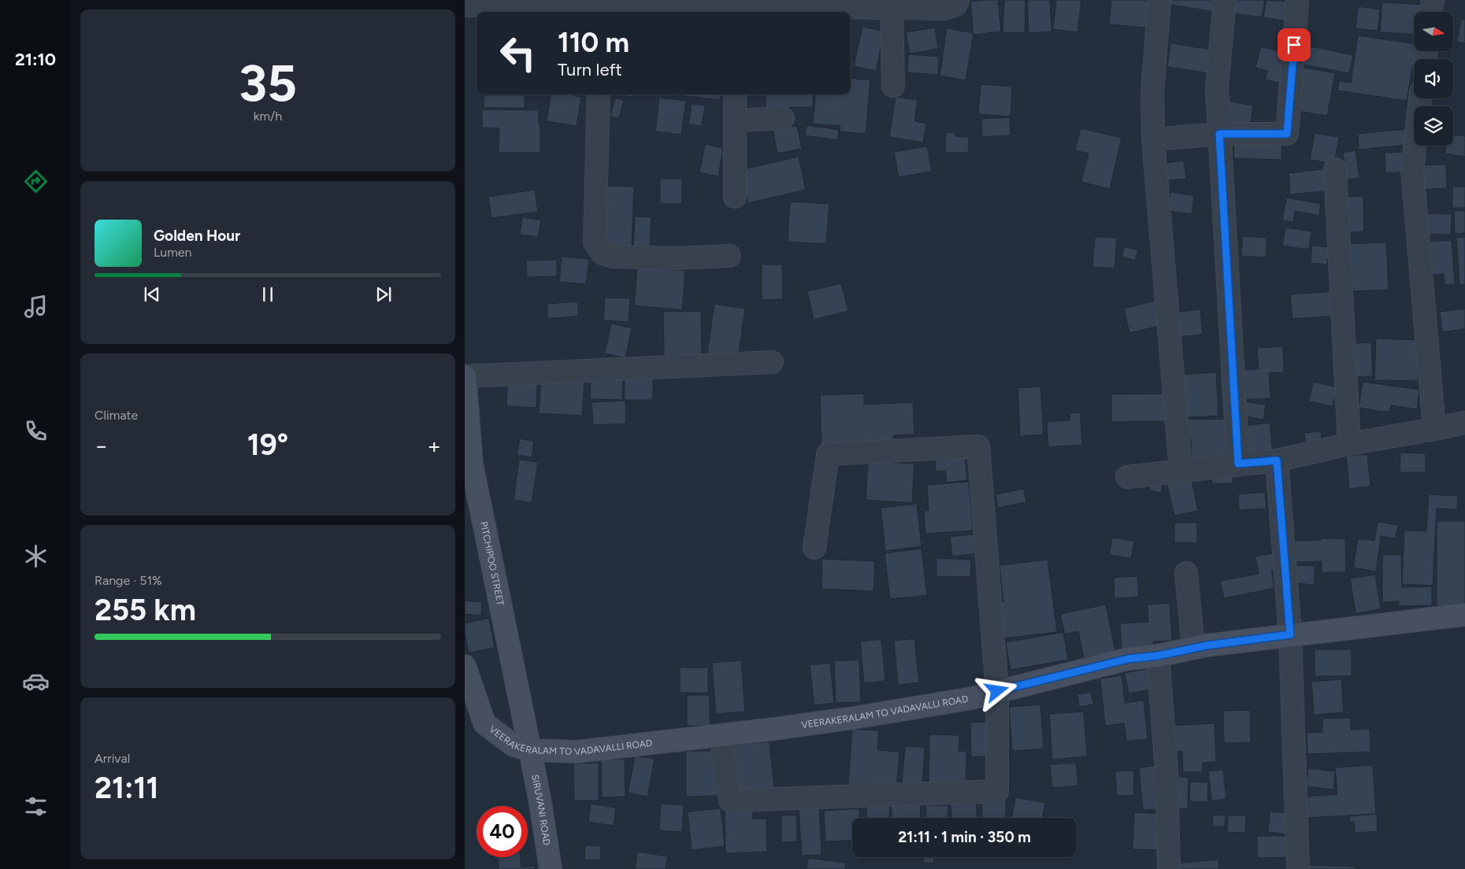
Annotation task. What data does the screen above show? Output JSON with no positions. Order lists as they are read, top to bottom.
{
  "streets": {
    "street": ["PITCHIPOO STREET", "VEERAKERALAM TO VADAVALLI ROAD", "SIRUVANI ROAD"]
  },
  "crossings": [
    ["PITCHIPOO STREET", "VEERAKERALAM TO VADAVALLI ROAD"],
    ["PITCHIPOO STREET", "SIRUVANI ROAD"],
    ["VEERAKERALAM TO VADAVALLI ROAD", "SIRUVANI ROAD"]
  ],
  "north": "right",
  "page": {
    "tabs": "21:10",
    "tile": [
      ["35", "km/h"],
      "Climate",
      ["Range · 51%", "255 km"],
      ["Arrival", "21:11"]
    ],
    "turn": ["110 m", "Turn left"],
    "song": ["Golden Hour", "Lumen"],
    "heat": ["−", "19°", "+"],
    "limit": "40",
    "trip": "21:11 · 1 min · 350 m"
  }
}
